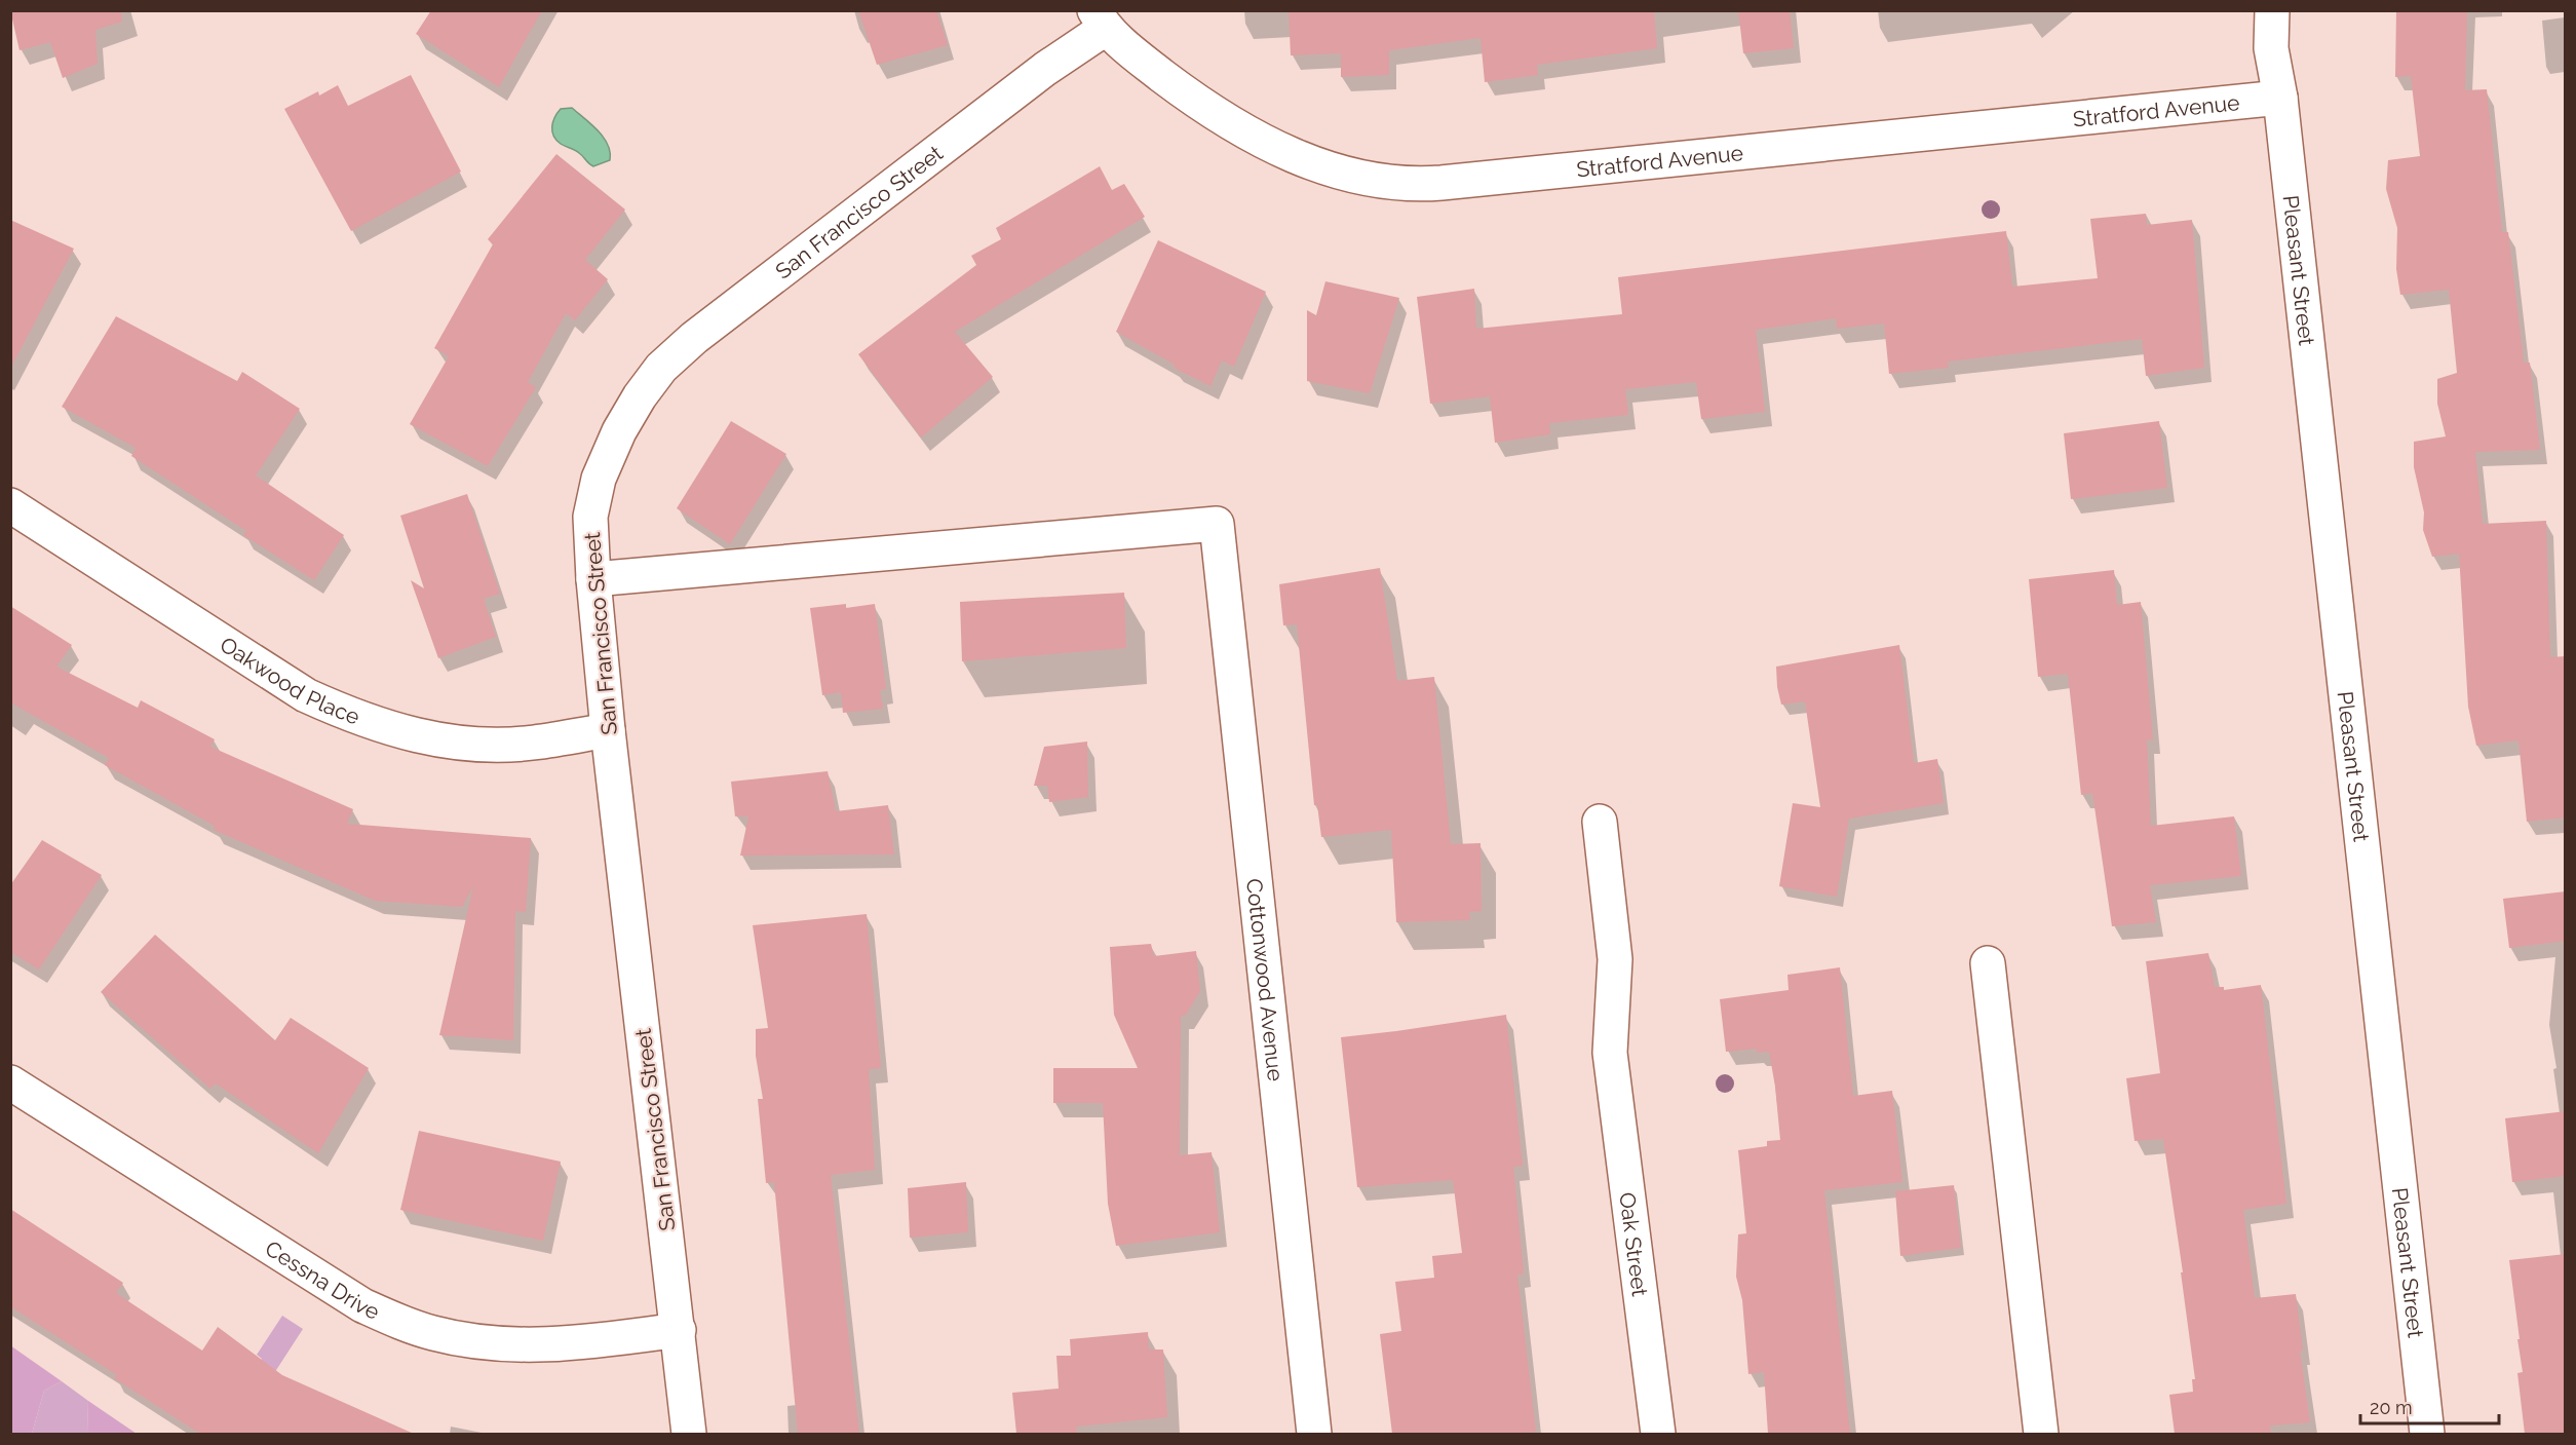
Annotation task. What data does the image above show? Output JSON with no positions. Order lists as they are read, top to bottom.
{
  "streets": {
    "street": [
      "Stratford Avenue",
      "San Francisco Street",
      "Pleasant Street",
      "Oakwood Place",
      "Cottonwood Avenue",
      "Oak Street",
      "Cessna Drive"
    ]
  },
  "crossings": [
    ["Stratford Avenue", "San Francisco Street"],
    ["Stratford Avenue", "Pleasant Street"],
    ["San Francisco Street", "Oakwood Place"],
    ["San Francisco Street", "Cottonwood Avenue"],
    ["San Francisco Street", "Cessna Drive"]
  ],
  "scale_bar": "20 m"
}
